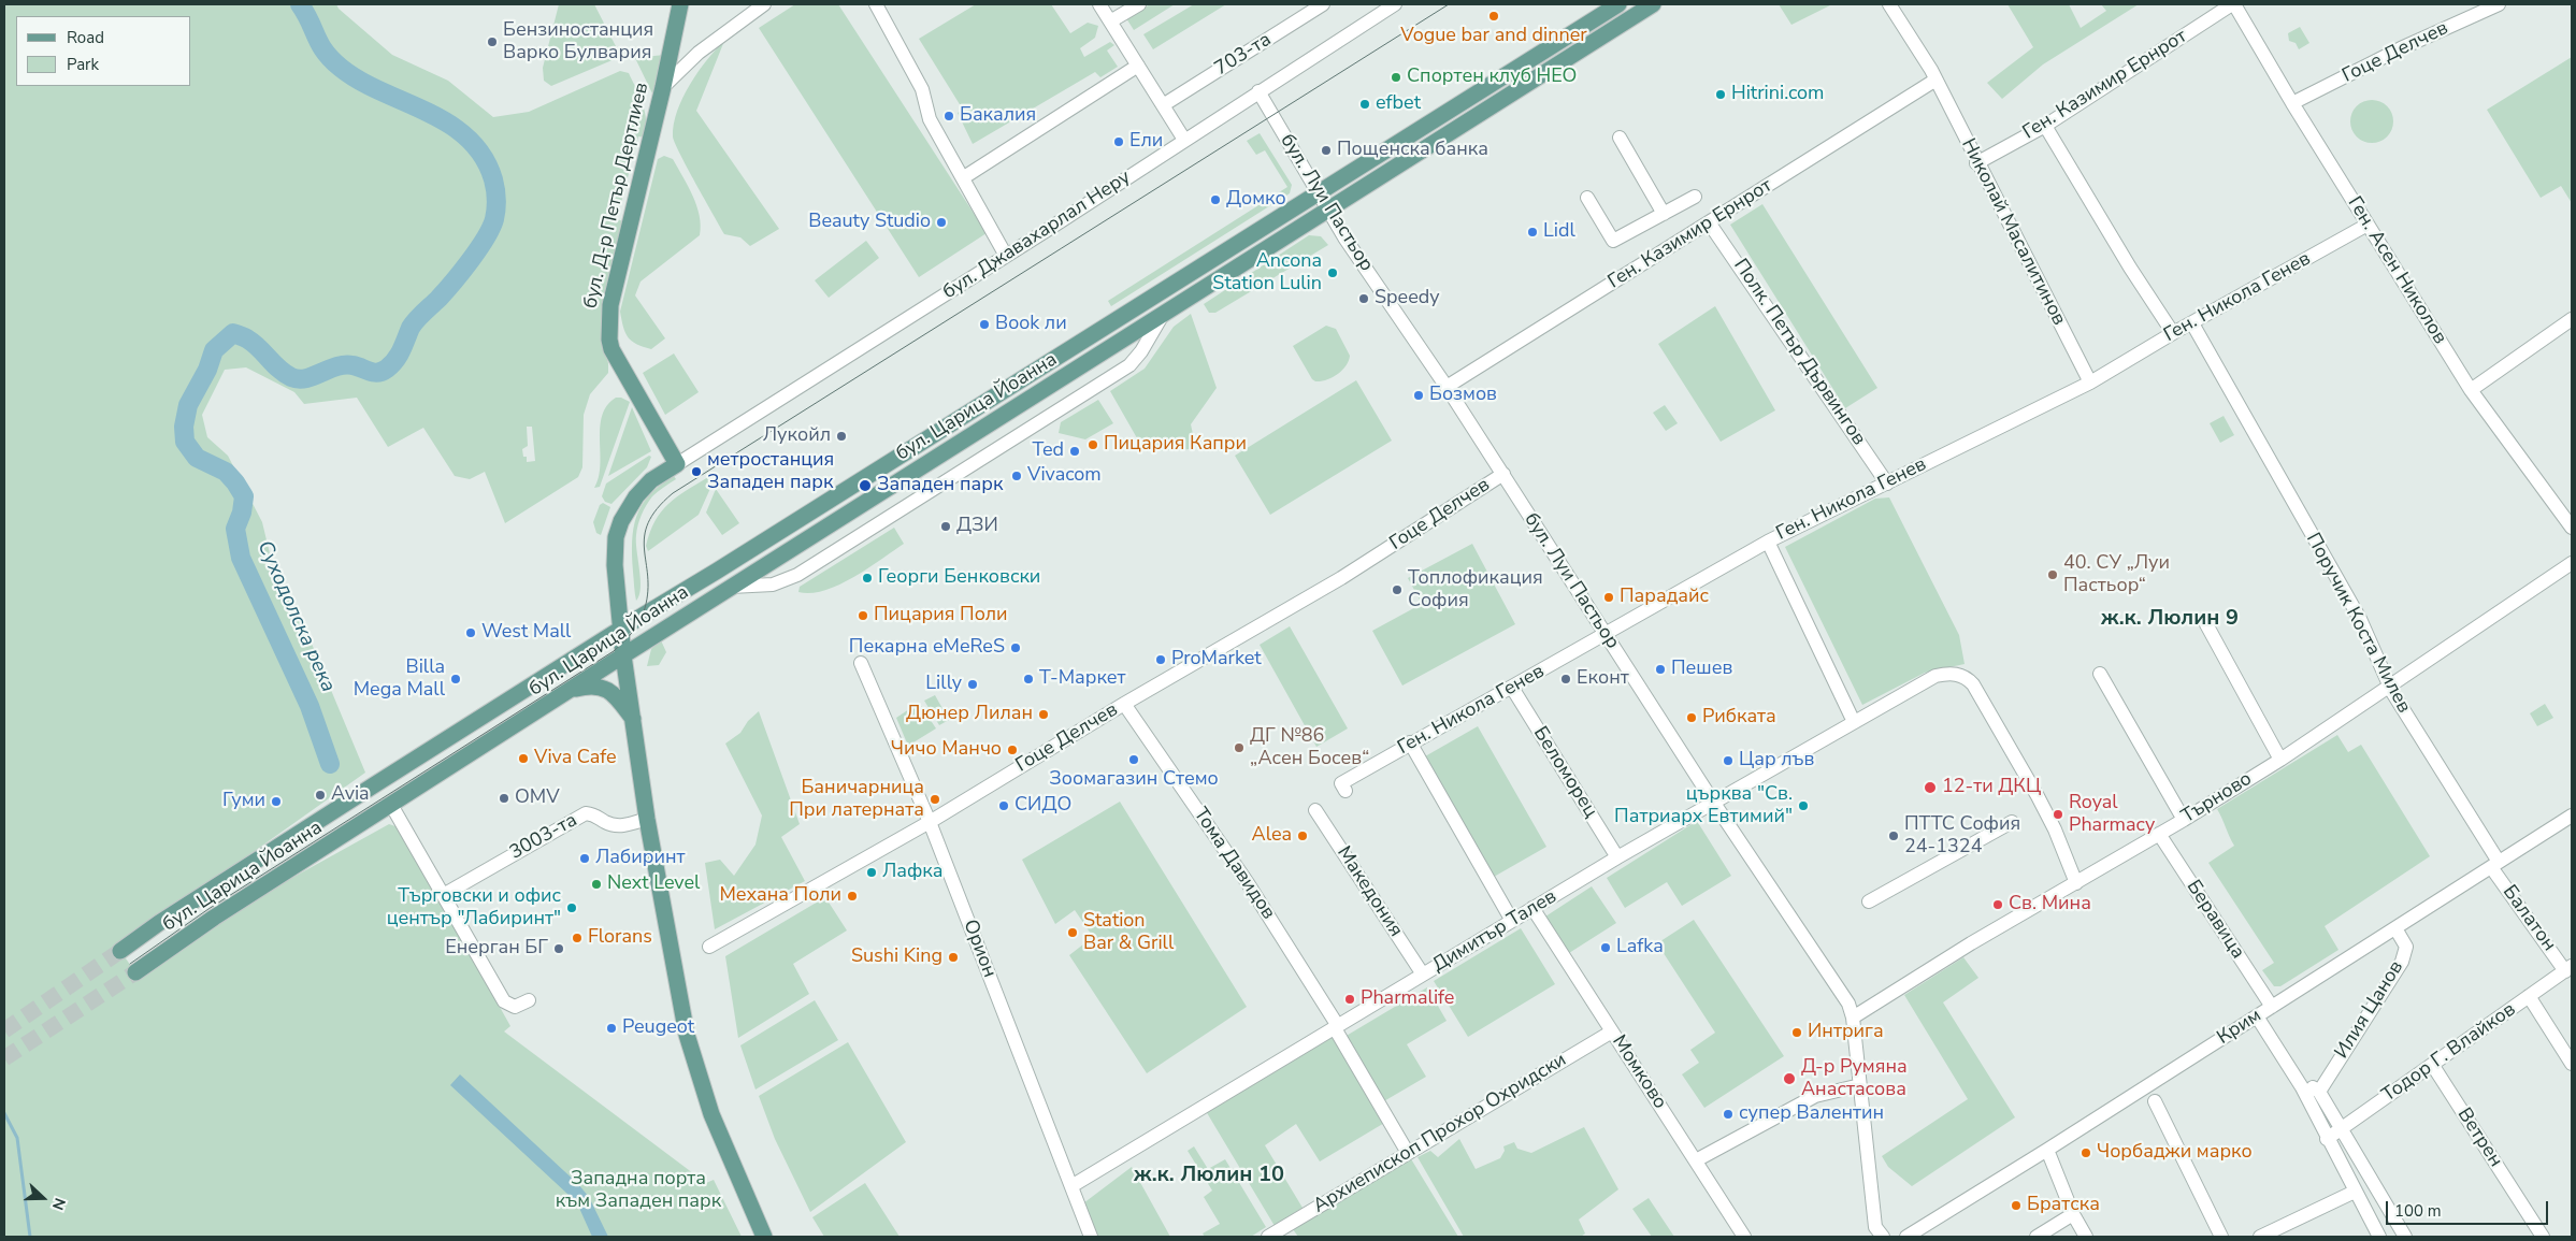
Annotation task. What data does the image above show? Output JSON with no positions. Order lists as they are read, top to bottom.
{
  "streets": {
    "main road": ["бул. Д-р Петър Дертлиев", "бул. Царица Йоанна"],
    "street": [
      "Гоце Делчев",
      "703-та",
      "Ген. Казимир Ернрот",
      "бул. Луи Пастьор",
      "Николай Масалитинов",
      "бул. Джавахарлал Неру",
      "Ген. Асен Николов",
      "Ген. Никола Генев",
      "Полк. Петър Дървингов",
      "Поручик Коста Милев",
      "Беломорец",
      "Търново",
      "3003-та",
      "Тома Давидов",
      "Македония",
      "Балатон",
      "Беравица",
      "Димитър Талев",
      "Орион",
      "Илия Цанов",
      "Крим",
      "Тодор Г. Влайков",
      "Момково",
      "Архиепископ Прохор Охридски",
      "Ветрен"
    ]
  },
  "crossings": [
    ["Гоце Делчев", "бул. Луи Пастьор"],
    ["Гоце Делчев", "Ген. Асен Николов"],
    ["Гоце Делчев", "Тома Давидов"],
    ["Гоце Делчев", "Орион"],
    ["Ген. Казимир Ернрот", "бул. Луи Пастьор"],
    ["Ген. Казимир Ернрот", "Николай Масалитинов"],
    ["Ген. Казимир Ернрот", "Ген. Асен Николов"],
    ["Ген. Казимир Ернрот", "Полк. Петър Дървингов"],
    ["бул. Д-р Петър Дертлиев", "бул. Джавахарлал Неру"],
    ["бул. Луи Пастьор", "бул. Джавахарлал Неру"],
    ["бул. Луи Пастьор", "Ген. Никола Генев"],
    ["бул. Луи Пастьор", "бул. Царица Йоанна"],
    ["бул. Луи Пастьор", "Търново"],
    ["бул. Луи Пастьор", "Димитър Талев"],
    ["Николай Масалитинов", "Ген. Никола Генев"],
    ["Ген. Асен Николов", "Ген. Никола Генев"],
    ["Ген. Никола Генев", "Полк. Петър Дървингов"],
    ["Ген. Никола Генев", "Поручик Коста Милев"],
    ["Ген. Никола Генев", "Беломорец"],
    ["Поручик Коста Милев", "Търново"],
    ["Поручик Коста Милев", "Балатон"],
    ["Поручик Коста Милев", "Крим"],
    ["Беломорец", "Димитър Талев"],
    ["Търново", "Беравица"],
    ["Търново", "Димитър Талев"],
    ["Тома Давидов", "Димитър Талев"],
    ["Тома Давидов", "Архиепископ Прохор Охридски"],
    ["Македония", "Димитър Талев"],
    ["Балатон", "Крим"],
    ["Балатон", "Тодор Г. Влайков"],
    ["Беравица", "Крим"],
    ["Димитър Талев", "Орион"],
    ["Димитър Талев", "Момково"],
    ["Илия Цанов", "Крим"],
    ["Тодор Г. Влайков", "Ветрен"],
    ["Момково", "Архиепископ Прохор Охридски"]
  ],
  "districts": ["ж.к. Люлин 9", "ж.к. Люлин 10"],
  "water": ["Суходолска река"],
  "parks": ["Западна порта към Западен парк"],
  "places": [
    "Vogue bar and dinner",
    "Бензиностанция Варко Булвария",
    "Спортен клуб НЕО",
    "Hitrini.com",
    "efbet",
    "Бакалия",
    "Ели",
    "Пощенска банка",
    "Домко",
    "Beauty Studio",
    "Lidl",
    "Ancona Station Lulin",
    "Speedy",
    "Book ли",
    "Бозмов",
    "Лукойл",
    "Пицария Капри",
    "Ted",
    "метростанция Западен парк",
    "Vivacom",
    "Западен парк",
    "ДЗИ",
    "40. СУ „Луи Пастьор“",
    "Георги Бенковски",
    "Топлофикация София",
    "Парадайс",
    "Пицария Поли",
    "West Mall",
    "Пекарна eMeReS",
    "ProMarket",
    "Пешев",
    "Billa Mega Mall",
    "Т-Маркет",
    "Еконт",
    "Lilly",
    "Дюнер Лилан",
    "Рибката",
    "ДГ №86 „Асен Босев“",
    "Чичо Манчо",
    "Viva Cafe",
    "Зоомагазин Стемо",
    "Цар лъв",
    "12-ти ДКЦ",
    "Avia",
    "OMV",
    "Баничарница При латерната",
    "Гуми",
    "СИДО",
    "църква \"Св. Патриарх Евтимий\"",
    "Royal Pharmacy",
    "Alea",
    "ПТТС София 24-1324",
    "Лабиринт",
    "Лафка",
    "Next Level",
    "Механа Поли",
    "Св. Мина",
    "Търговски и офис център \"Лабиринт\"",
    "Station Bar & Grill",
    "Florans",
    "Lafka",
    "Енерган БГ",
    "Sushi King",
    "Pharmalife",
    "Peugeot",
    "Интрига",
    "Д-р Румяна Анастасова",
    "супер Валентин",
    "Чорбаджи марко",
    "Братска"
  ],
  "legend": ["Road", "Park"],
  "scale_bar": "100 m",
  "north": "right"
}
